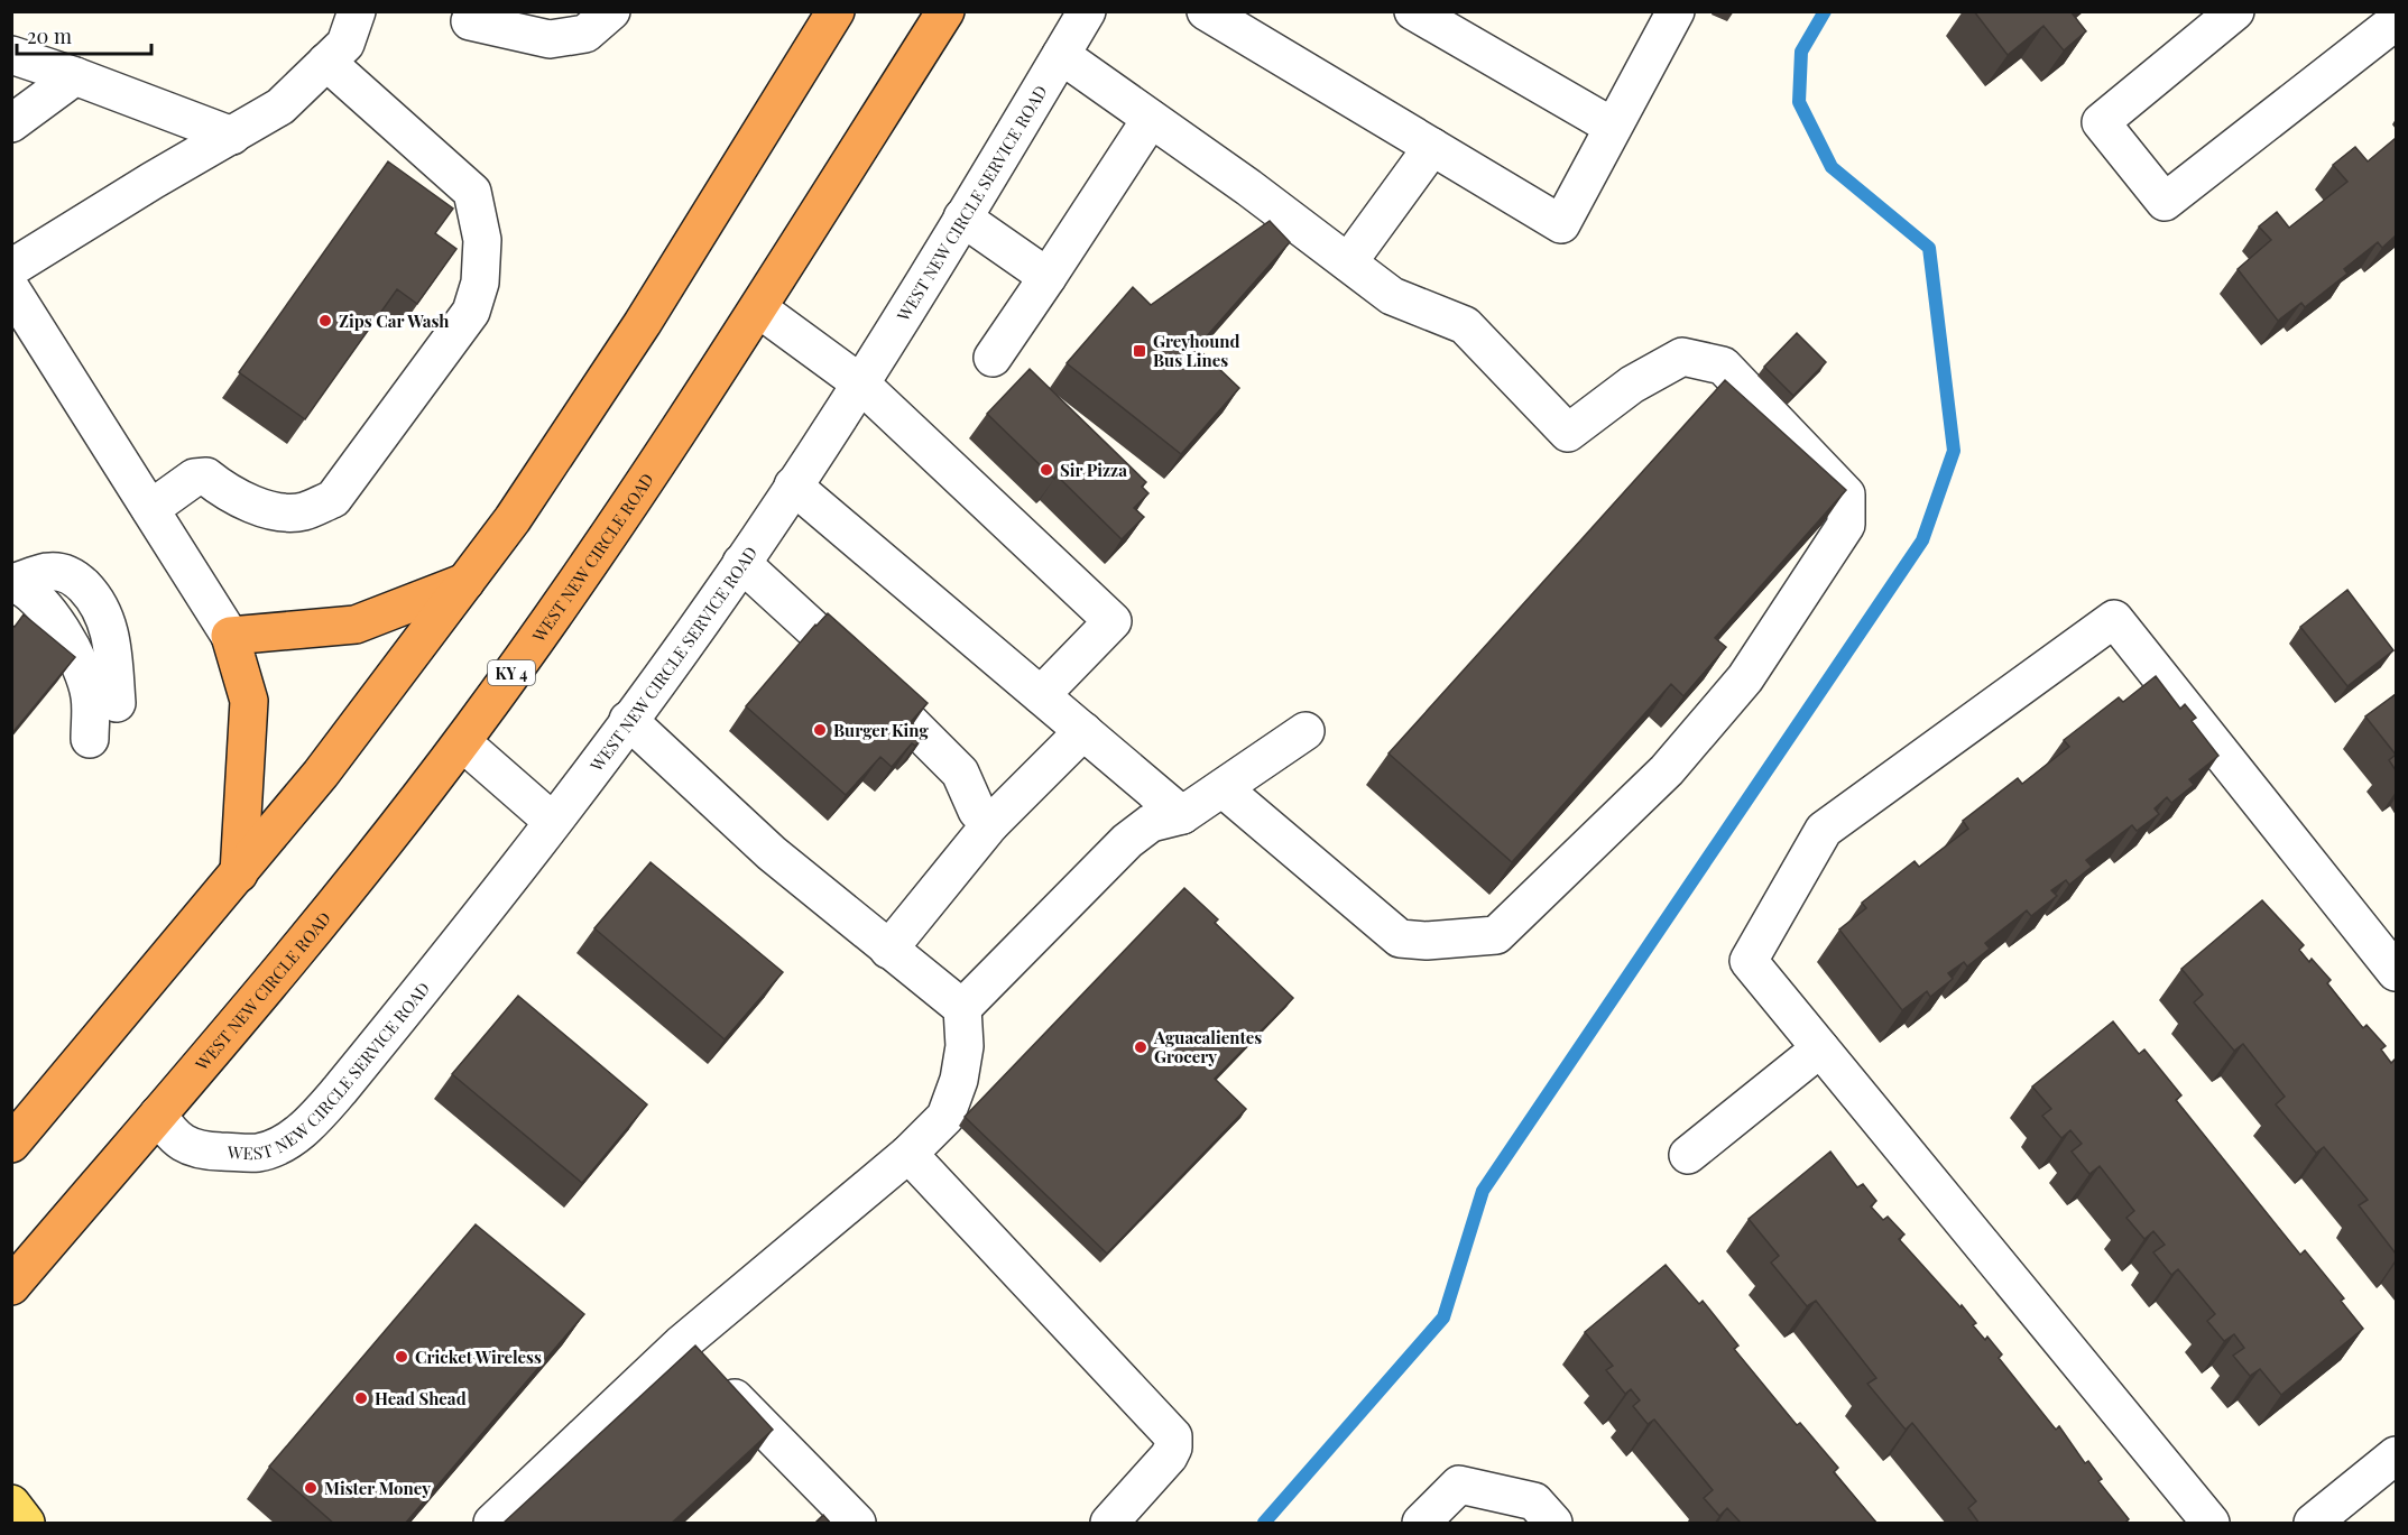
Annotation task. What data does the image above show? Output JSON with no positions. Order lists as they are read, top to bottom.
{
  "streets": {
    "highway": ["WEST NEW CIRCLE ROAD", "KY 4"],
    "street": ["WEST NEW CIRCLE SERVICE ROAD"]
  },
  "crossings": [
    ["WEST NEW CIRCLE SERVICE ROAD", "WEST NEW CIRCLE ROAD"]
  ],
  "places": {
    "other": [
      "Zips Car Wash",
      "Sir Pizza",
      "Burger King",
      "Aguacalientes Grocery",
      "Cricket Wireless",
      "Head Shead",
      "Mister Money"
    ],
    "transit": ["Greyhound Bus Lines"]
  },
  "scale_bar": "20 m"
}
